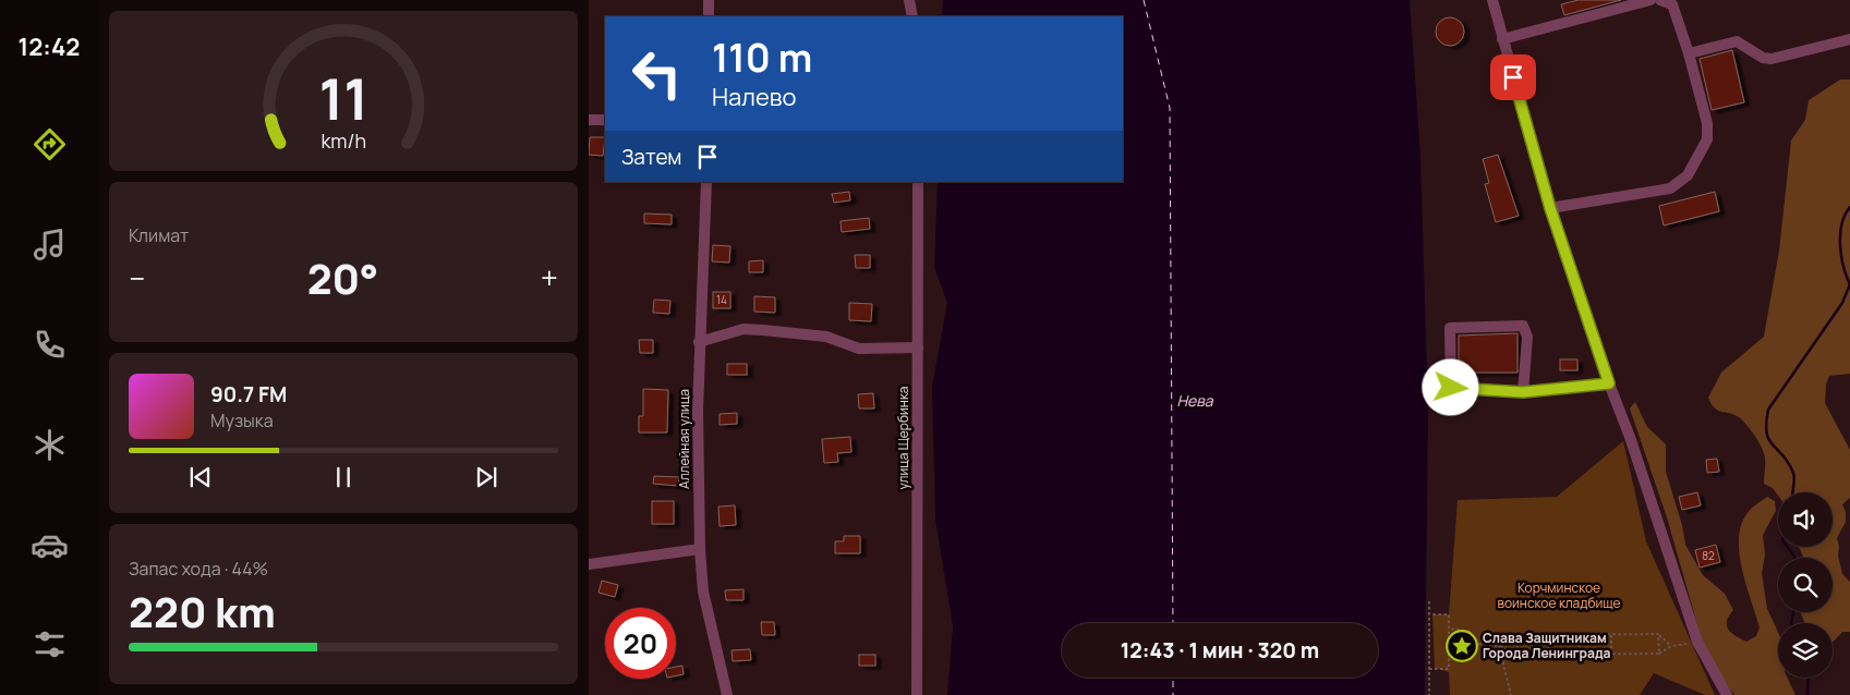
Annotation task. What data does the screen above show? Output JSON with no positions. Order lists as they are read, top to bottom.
{
  "streets": {
    "street": ["улица Щербинка", "Аллейная улица"]
  },
  "water": ["Нева"],
  "parks": ["Корчминское воинское кладбище"],
  "places": {
    "place": ["Слава Защитникам Города Ленинграда"]
  },
  "house_numbers": ["14", "82"],
  "page": {
    "tabs": "12:42",
    "turn": ["110 m", "Налево"],
    "then": "Затем",
    "tile": [
      "Климат",
      ["Запас хода · 44%", "220 km"]
    ],
    "heat": ["−", "20°", "+"],
    "song": ["90.7 FM", "Музыка"],
    "limit": "20",
    "trip": "12:43 · 1 мин · 320 m",
    "gauge": ["11", "km/h"]
  }
}
